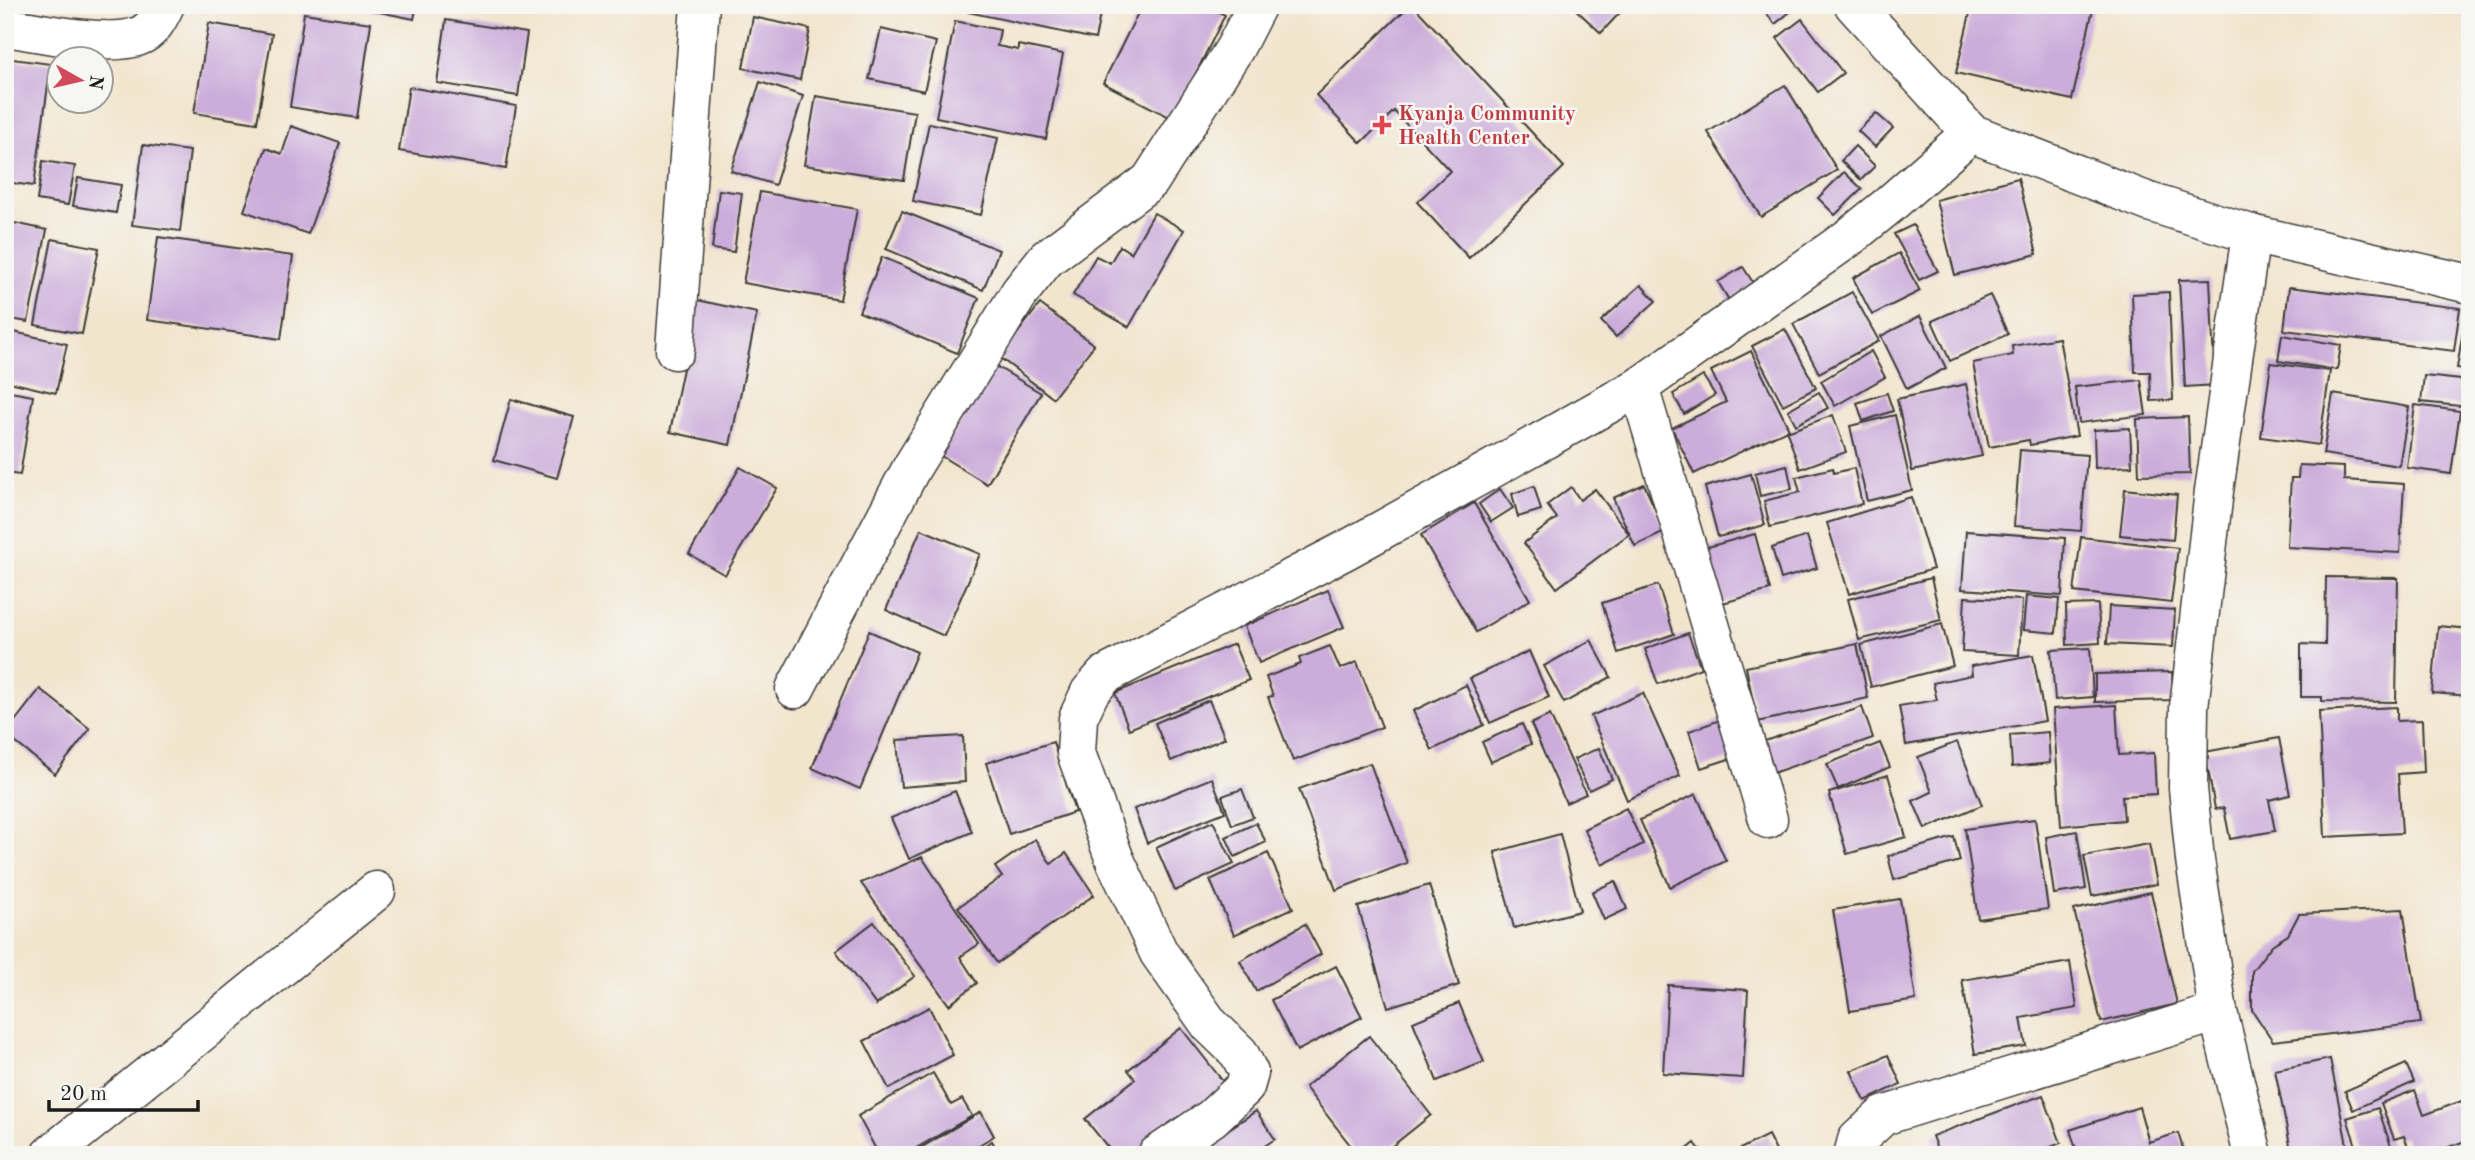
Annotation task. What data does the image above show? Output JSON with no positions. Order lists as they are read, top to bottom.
{
  "places": {
    "health": ["Kyanja Community Health Center"]
  },
  "scale_bar": "20 m",
  "north": "right"
}
